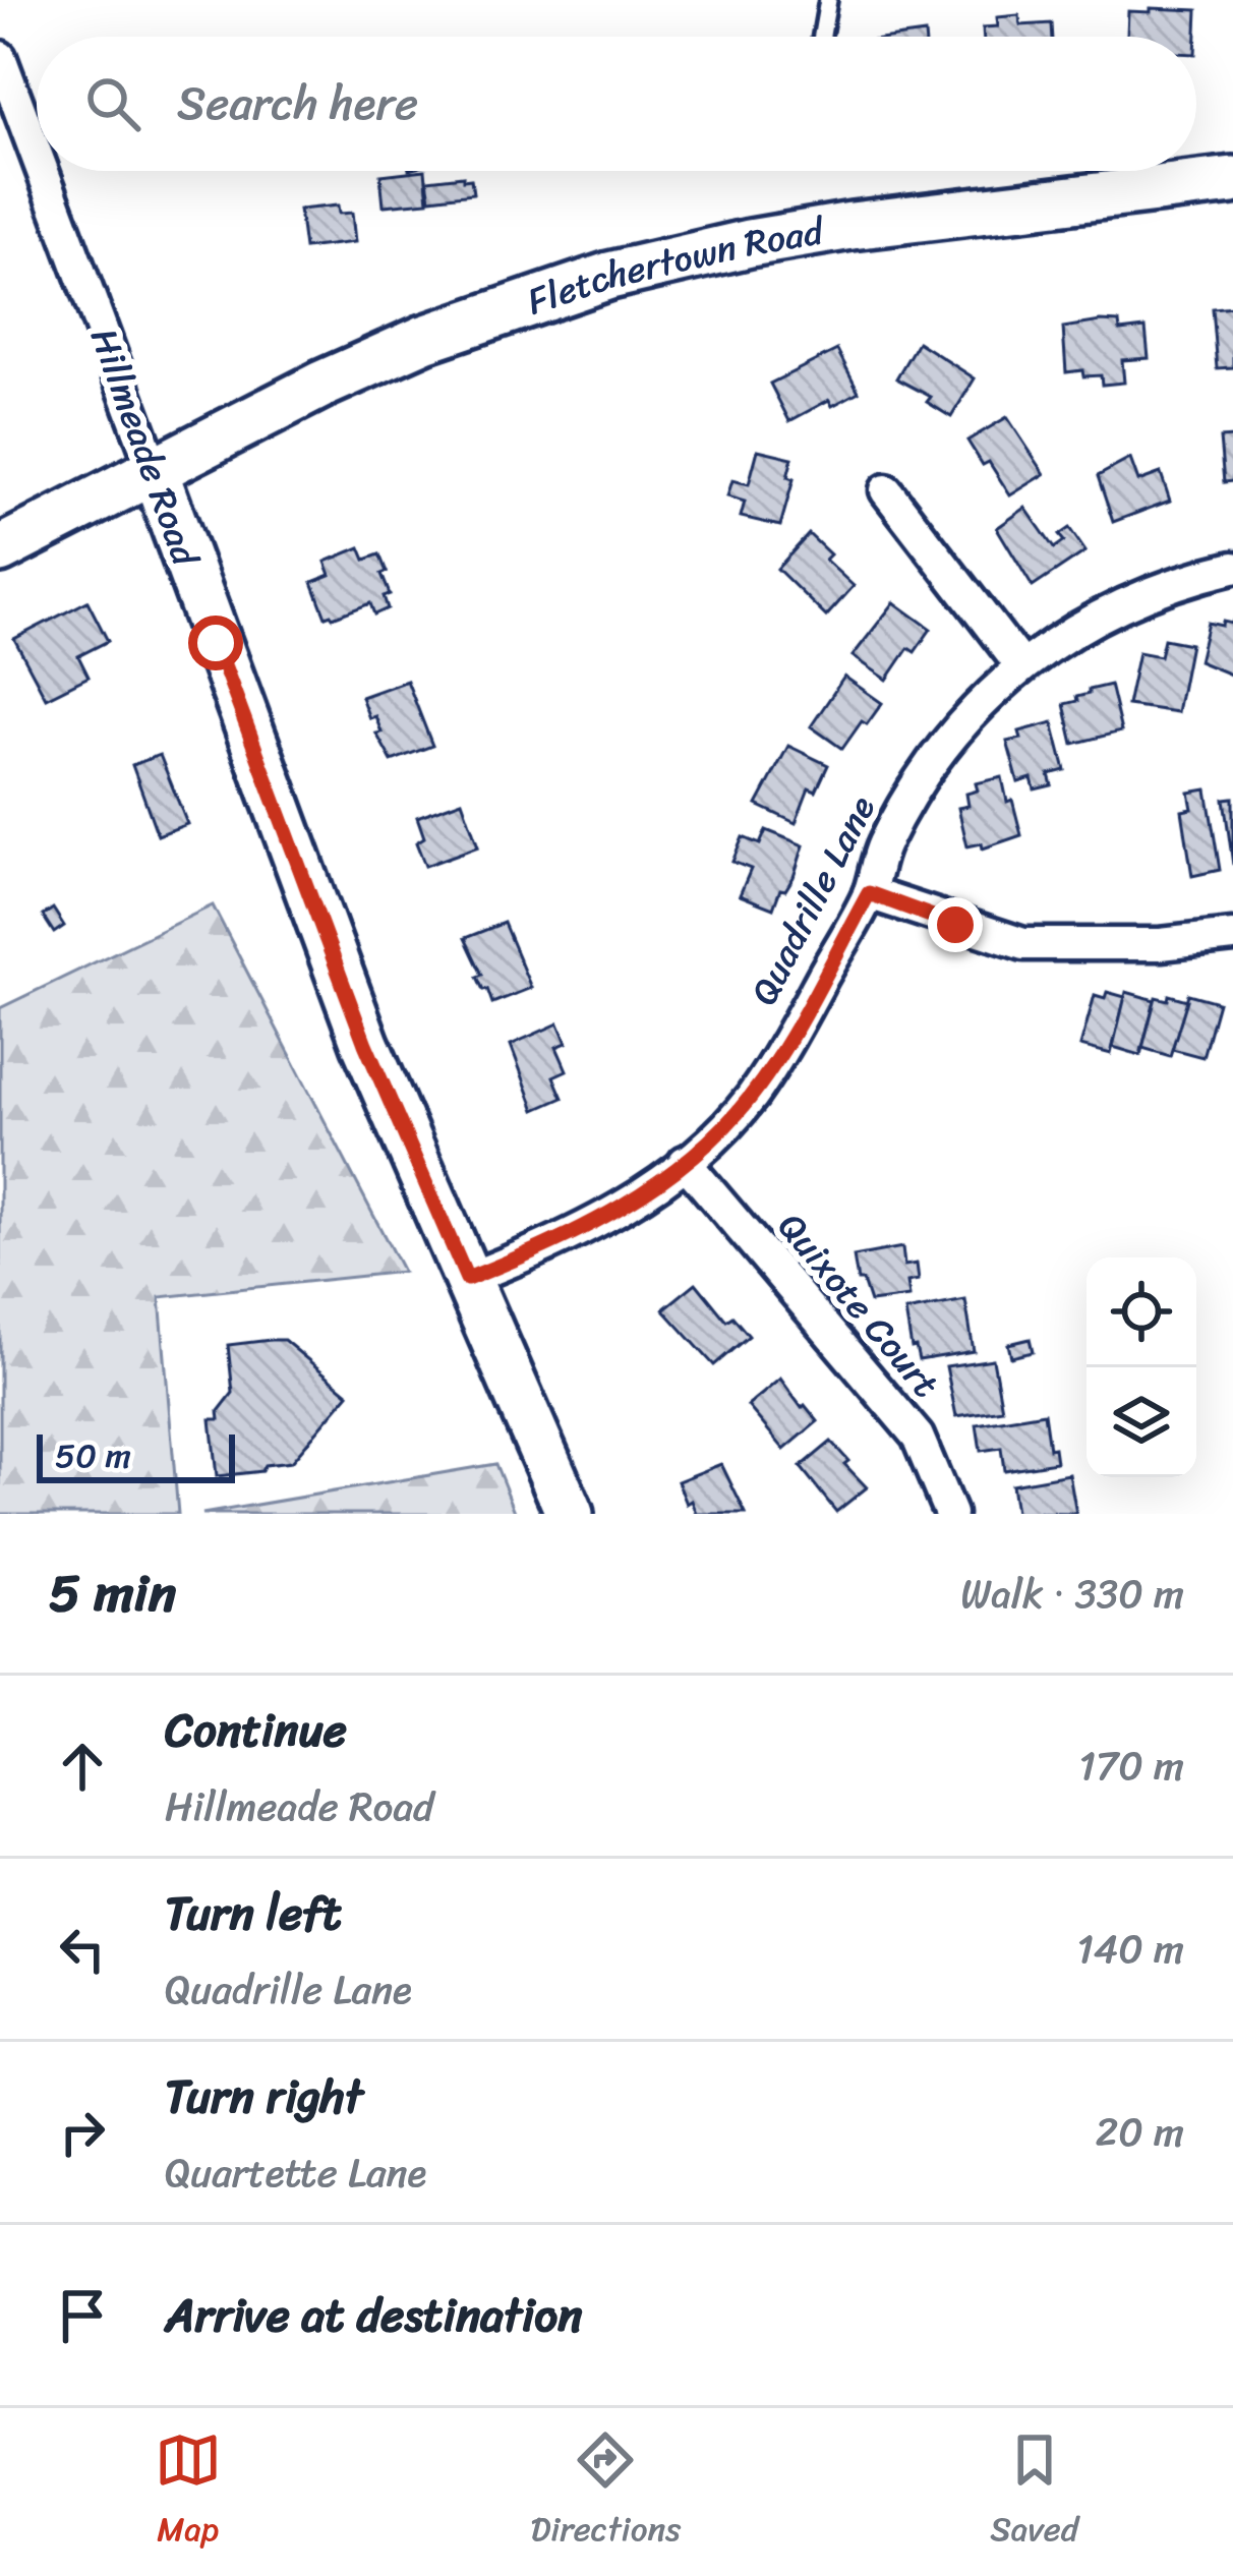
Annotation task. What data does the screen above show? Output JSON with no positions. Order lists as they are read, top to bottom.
{
  "streets": {
    "street": [
      "Fletchertown Road",
      "Hillmeade Road",
      "Quadrille Lane",
      "Quixote Court"
    ]
  },
  "crossings": [
    ["Fletchertown Road", "Hillmeade Road"],
    ["Hillmeade Road", "Quadrille Lane"],
    ["Quadrille Lane", "Quixote Court"]
  ],
  "scale_bar": "50 m",
  "page": {
    "search": "Search here",
    "scale": "50 m",
    "heading": ["5 min", "Walk · 330 m"],
    "list": [
      ["Continue", "Hillmeade Road", "170 m"],
      ["Turn left", "Quadrille Lane", "140 m"],
      ["Turn right", "Quartette Lane", "20 m"],
      "Arrive at destination"
    ],
    "nav": ["Map", "Directions", "Saved"]
  }
}
